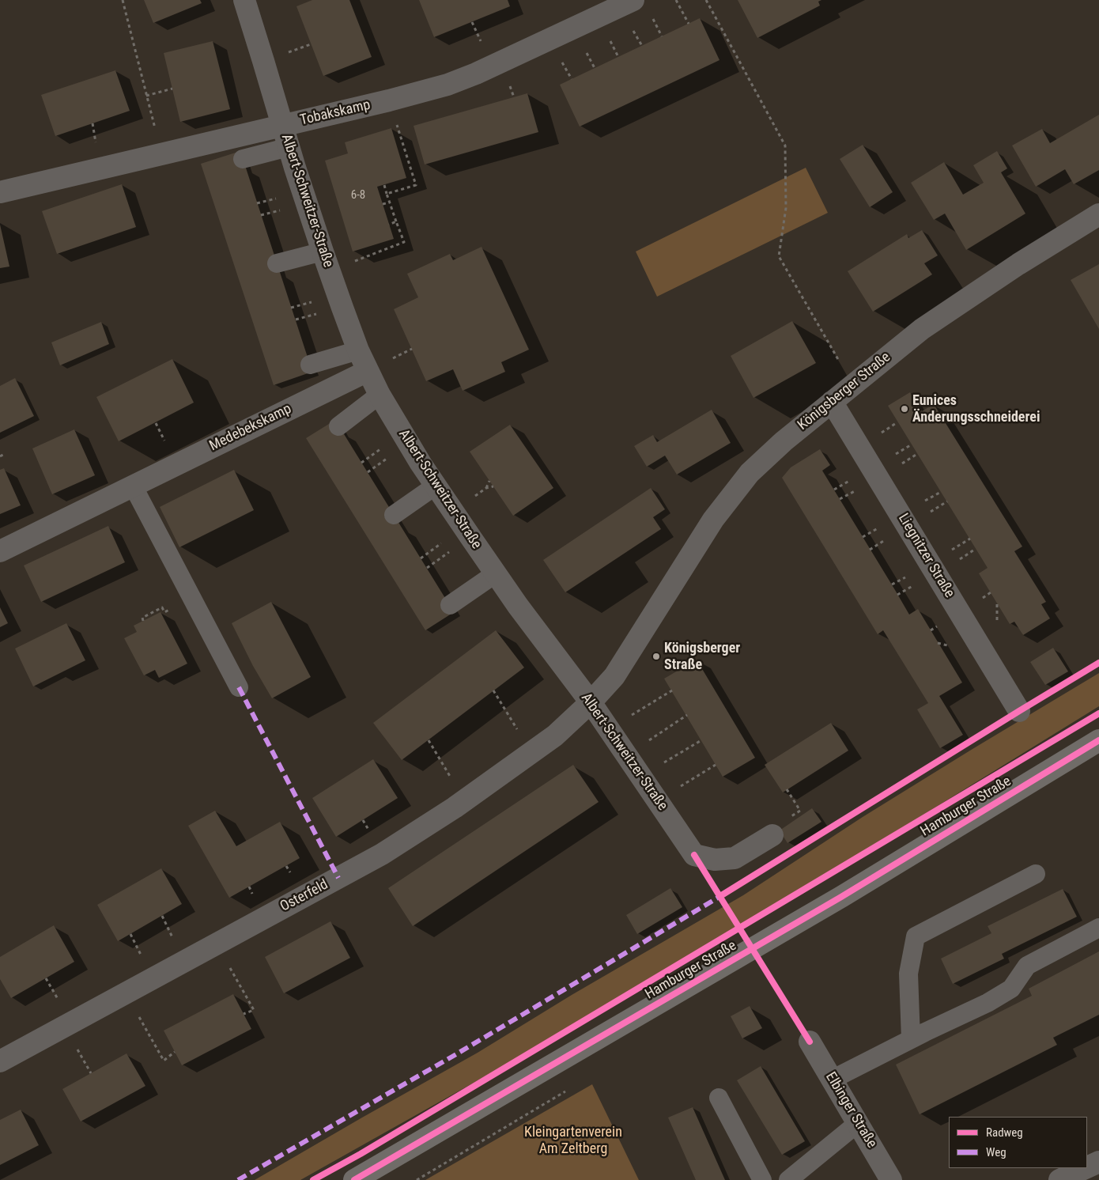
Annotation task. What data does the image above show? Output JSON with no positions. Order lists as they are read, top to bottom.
{
  "streets": {
    "main road": ["Hamburger Straße"],
    "street": [
      "Tobakskamp",
      "Albert-Schweitzer-Straße",
      "Königsberger Straße",
      "Medebekskamp",
      "Liegnitzer Straße",
      "Osterfeld",
      "Elbinger Straße"
    ]
  },
  "crossings": [
    ["Tobakskamp", "Albert-Schweitzer-Straße"],
    ["Albert-Schweitzer-Straße", "Königsberger Straße"],
    ["Albert-Schweitzer-Straße", "Medebekskamp"],
    ["Albert-Schweitzer-Straße", "Osterfeld"],
    ["Königsberger Straße", "Liegnitzer Straße"],
    ["Königsberger Straße", "Osterfeld"]
  ],
  "parks": ["Kleingartenverein Am Zeltberg"],
  "places": ["Eunices Änderungsschneiderei", "Königsberger Straße"],
  "house_numbers": ["6-8"],
  "legend": ["Radweg", "Weg"]
}
